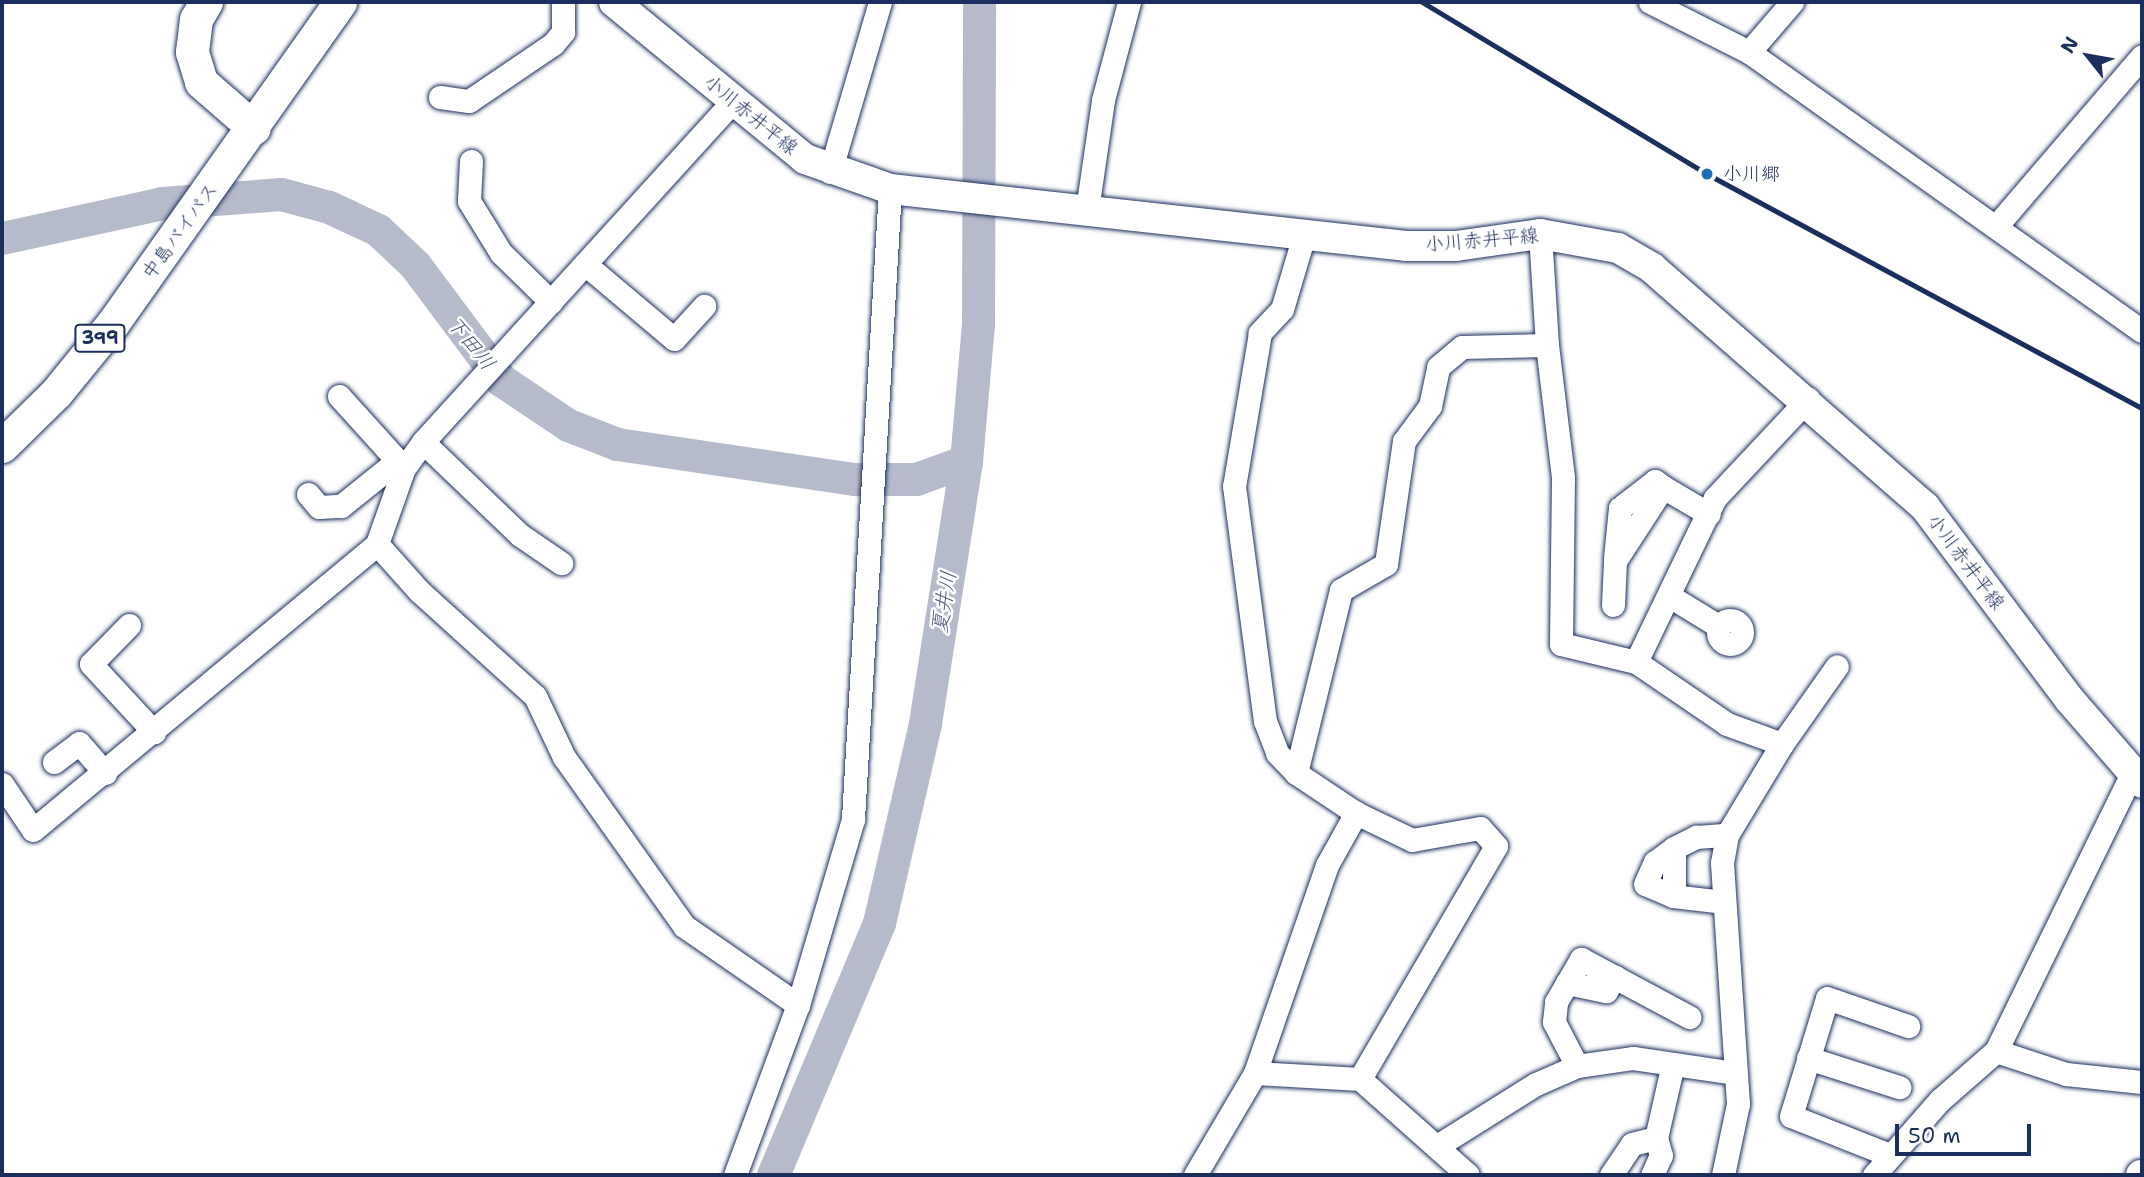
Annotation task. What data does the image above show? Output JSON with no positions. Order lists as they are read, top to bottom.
{
  "streets": {
    "highway": ["中島バイパス", "399"],
    "main road": ["小川赤井平線"]
  },
  "water": ["下田川", "夏井川"],
  "places": ["小川郷"],
  "scale_bar": "50 m",
  "north": "top left"
}
